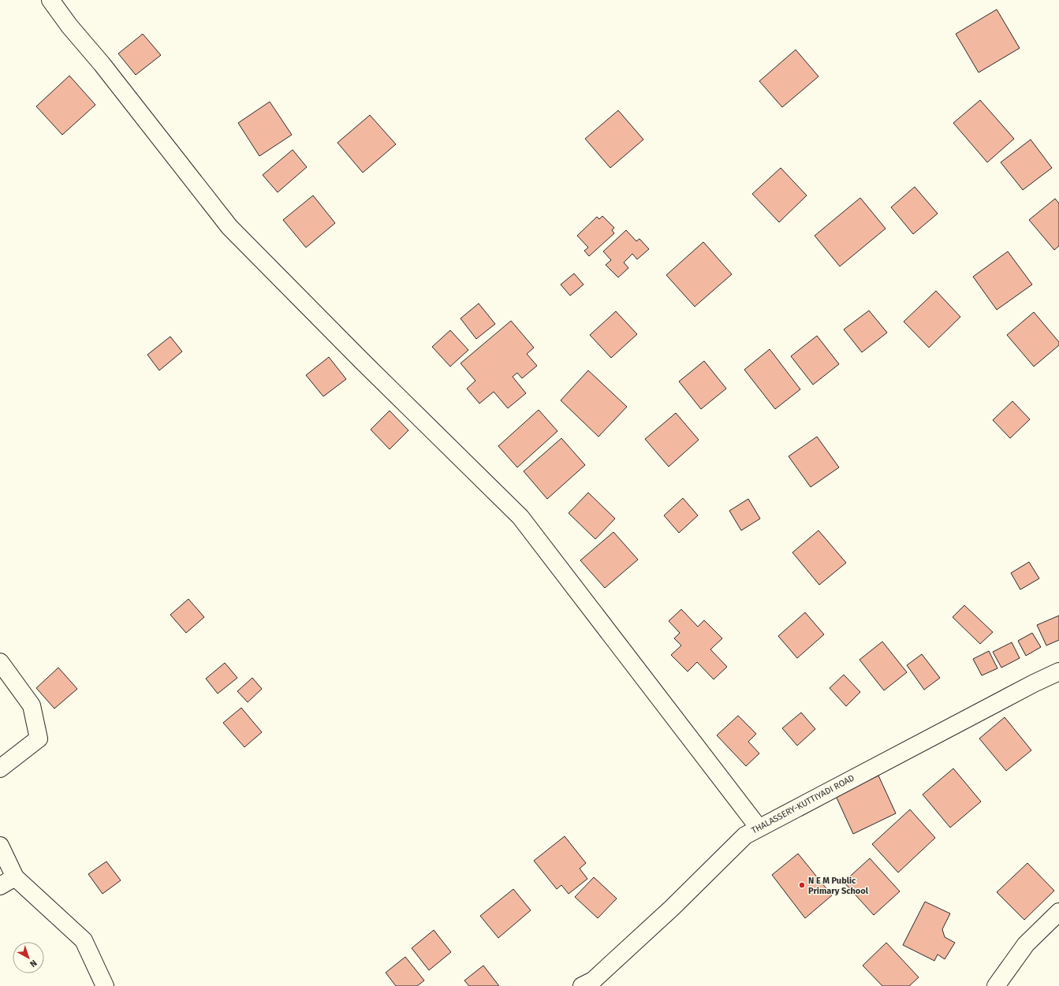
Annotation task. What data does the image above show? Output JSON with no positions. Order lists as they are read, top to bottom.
{
  "streets": {
    "street": ["THALASSERY-KUTTIYADI ROAD"]
  },
  "places": ["N E M Public Primary School"],
  "north": "bottom right"
}
